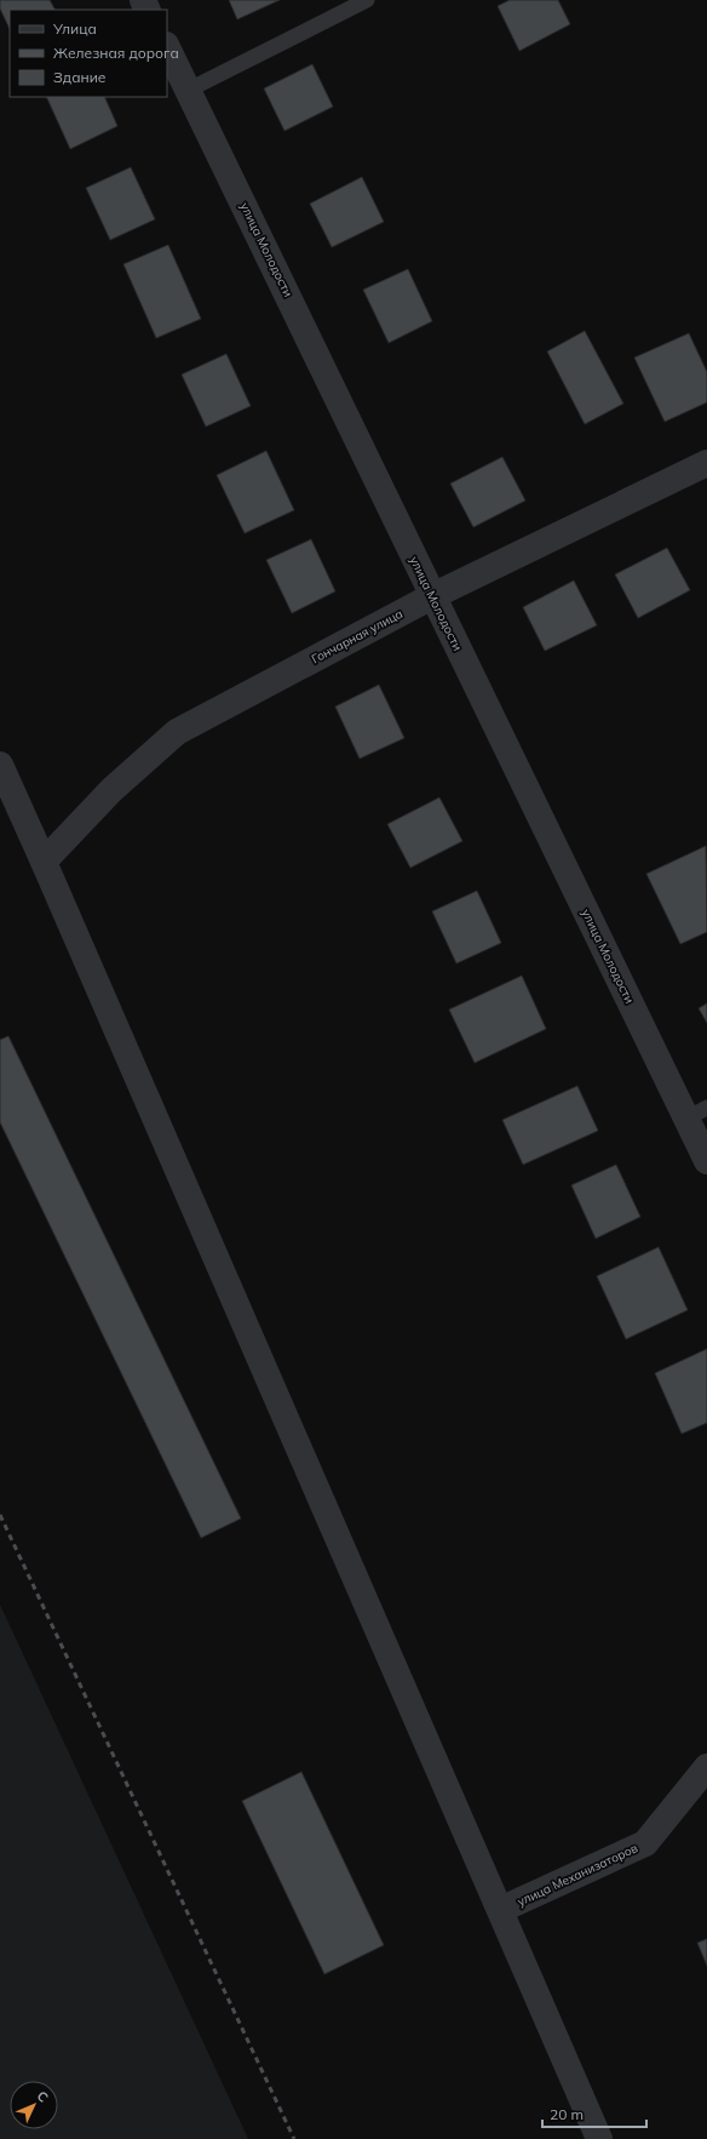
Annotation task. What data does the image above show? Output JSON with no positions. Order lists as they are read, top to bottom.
{
  "streets": {
    "street": ["улица Молодости", "Гончарная улица", "улица Механизаторов"]
  },
  "crossings": [
    ["улица Молодости", "Гончарная улица"]
  ],
  "legend": ["Улица", "Железная дорога", "Здание"],
  "scale_bar": "20 m",
  "north": "top right"
}
